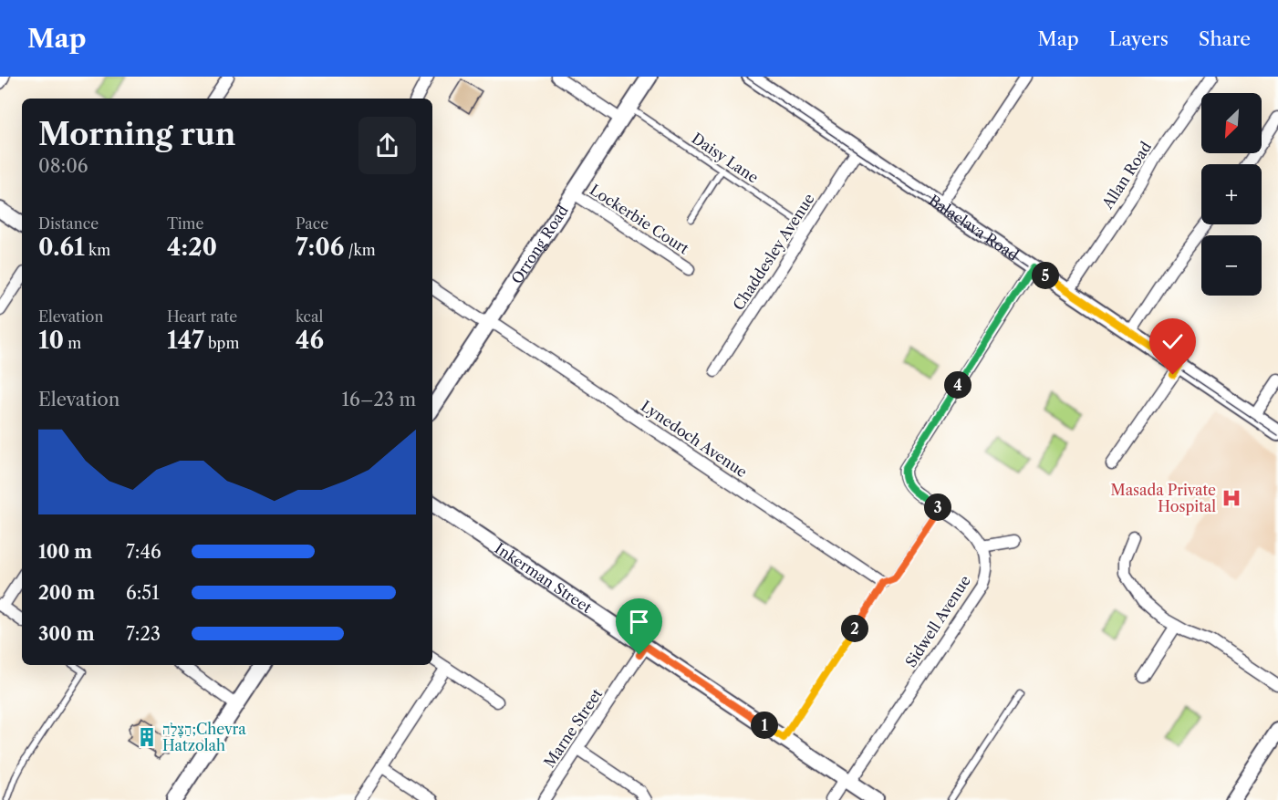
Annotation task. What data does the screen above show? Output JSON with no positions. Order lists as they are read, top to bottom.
{
  "streets": {
    "street": [
      "Allan Road",
      "Lockerbie Court",
      "Balaclava Road",
      "Orrong Road",
      "Chaddesley Avenue",
      "Lynedoch Avenue",
      "Inkerman Street",
      "Sidwell Avenue",
      "Marne Street"
    ],
    "lane": ["Daisy Lane"]
  },
  "crossings": [
    ["Daisy Lane", "Orrong Road"],
    ["Daisy Lane", "Chaddesley Avenue"],
    ["Allan Road", "Balaclava Road"],
    ["Lockerbie Court", "Orrong Road"],
    ["Balaclava Road", "Chaddesley Avenue"],
    ["Orrong Road", "Lynedoch Avenue"],
    ["Inkerman Street", "Sidwell Avenue"],
    ["Inkerman Street", "Marne Street"]
  ],
  "places": {
    "hospital": ["Masada Private Hospital"],
    "building": ["הַצָּלָה;Chevra Hatzolah"]
  },
  "north": "bottom left",
  "page": {
    "header": "Map",
    "nav": ["Map", "Layers", "Share"],
    "map_buttons": ["+", "−"],
    "heading": ["Morning run", "08:06"],
    "stats": [
      ["Distance", "0.61 km"],
      ["Time", "4:20"],
      ["Pace", "7:06 /km"],
      ["Elevation", "10 m"],
      ["Heart rate", "147 bpm"],
      ["kcal", "46"]
    ],
    "pins": [
      "5",
      "4",
      "3",
      "2",
      "1"
    ],
    "chart": ["Elevation", "16–23 m"],
    "list": [
      {
        "name": "100 m",
        "note": "7:46"
      },
      {
        "name": "200 m",
        "note": "6:51"
      },
      {
        "name": "300 m",
        "note": "7:23"
      }
    ]
  }
}
